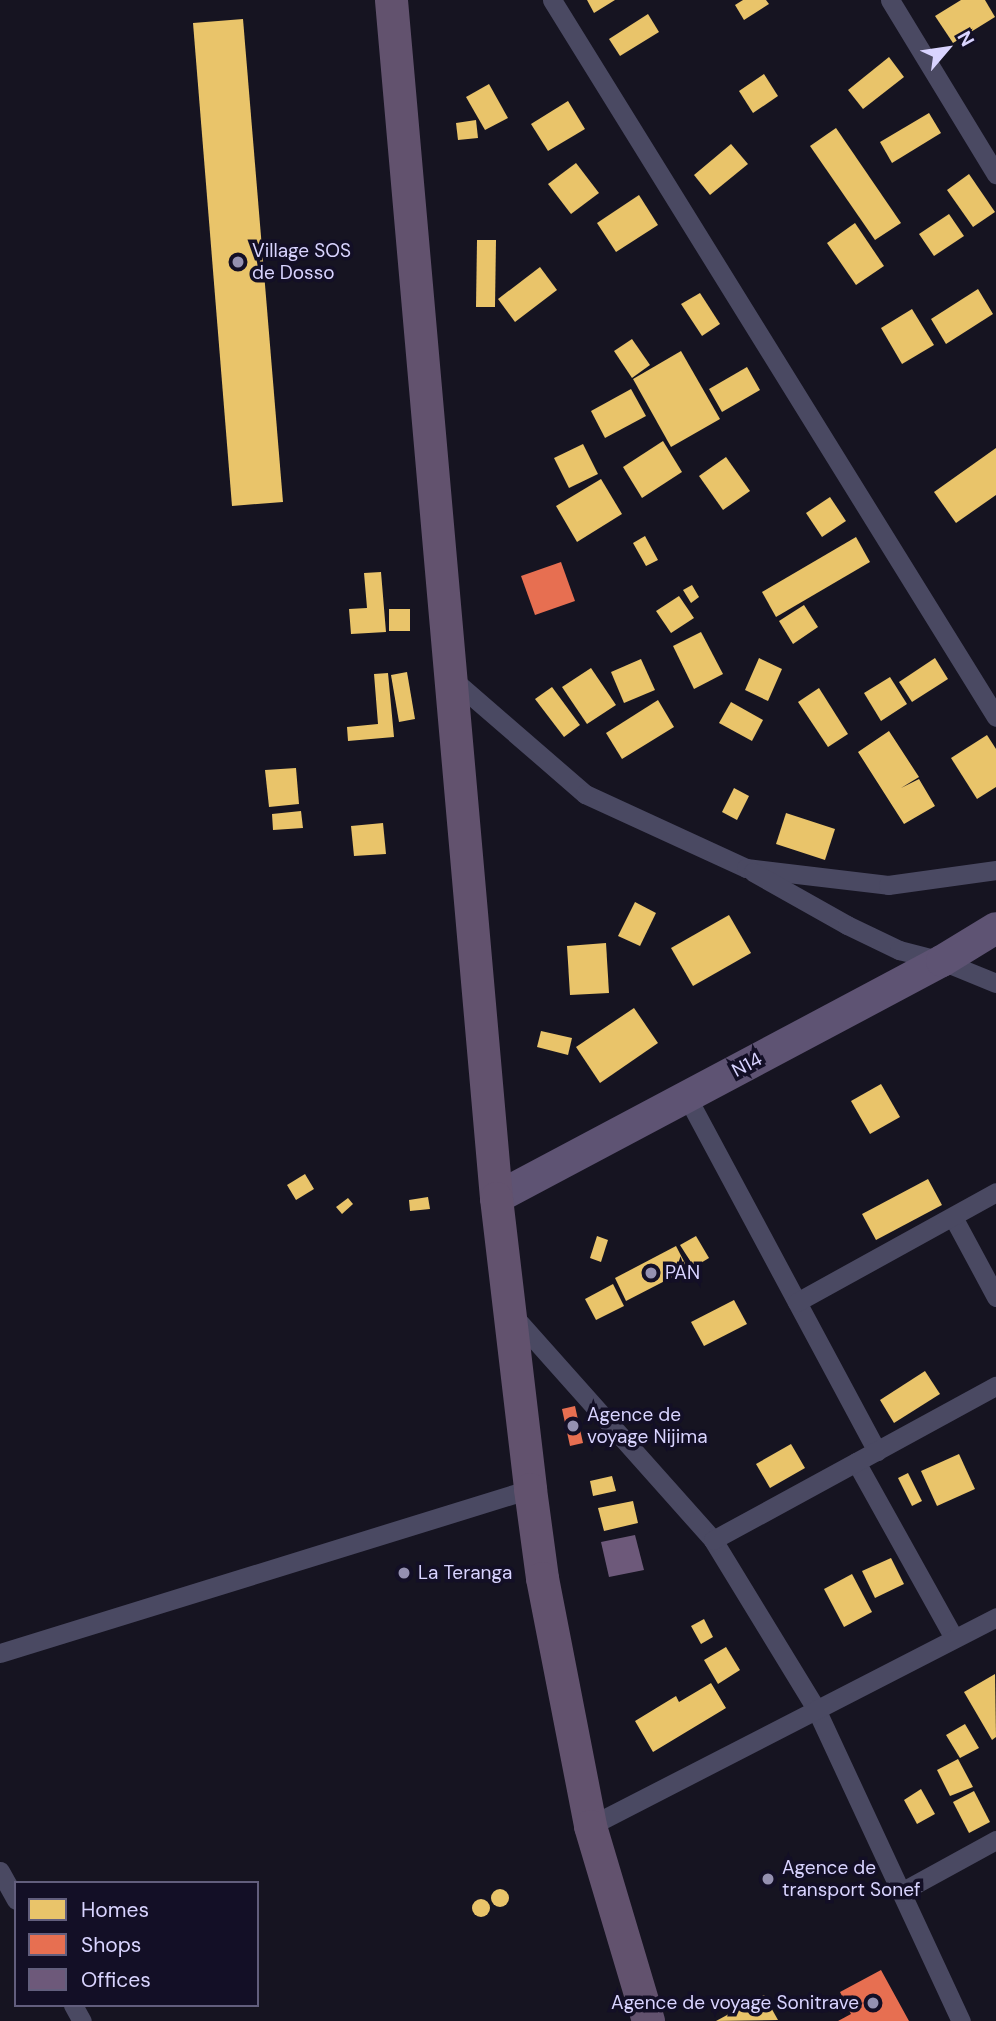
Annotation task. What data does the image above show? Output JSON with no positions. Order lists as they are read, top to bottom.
{
  "streets": {
    "main road": ["N14"]
  },
  "places": [
    "Village SOS de Dosso",
    "PAN",
    "Agence de voyage Nijima",
    "La Teranga",
    "Agence de transport Sonef",
    "Agence de voyage Sonitrave"
  ],
  "legend": ["Homes", "Shops", "Offices"],
  "north": "top right"
}
